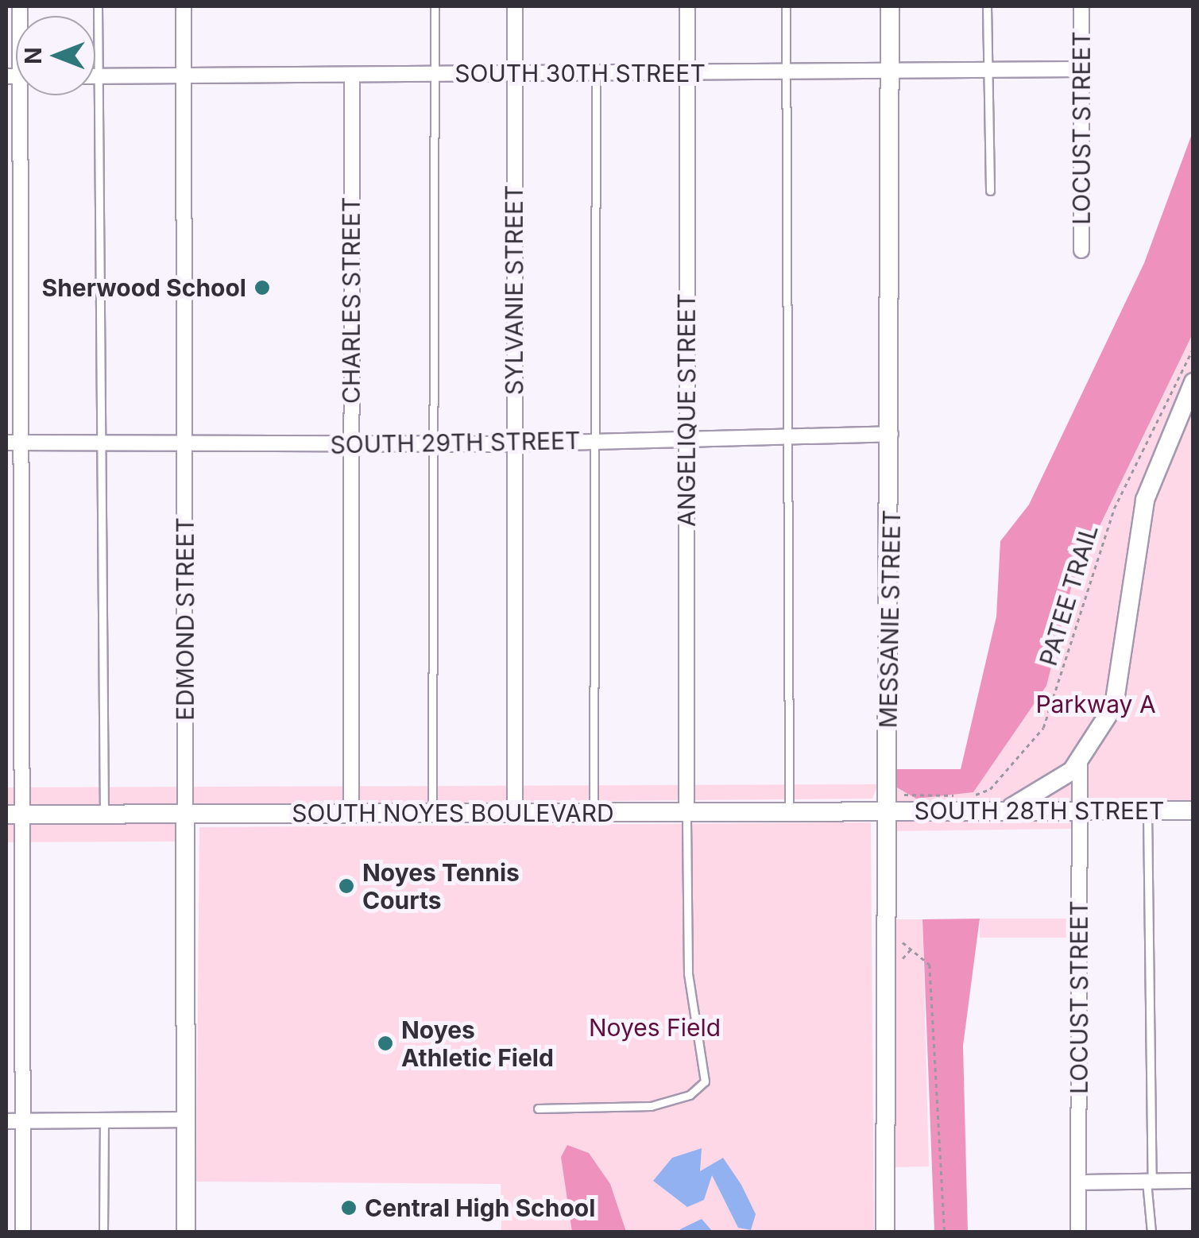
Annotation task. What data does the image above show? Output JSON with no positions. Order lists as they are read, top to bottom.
{
  "streets": {
    "street": [
      "SOUTH 30TH STREET",
      "LOCUST STREET",
      "SYLVANIE STREET",
      "CHARLES STREET",
      "ANGELIQUE STREET",
      "SOUTH 29TH STREET",
      "EDMOND STREET",
      "MESSANIE STREET",
      "SOUTH 28TH STREET",
      "SOUTH NOYES BOULEVARD"
    ],
    "path": ["PATEE TRAIL"]
  },
  "crossings": [
    ["SOUTH 30TH STREET", "LOCUST STREET"],
    ["SOUTH 30TH STREET", "SYLVANIE STREET"],
    ["SOUTH 30TH STREET", "CHARLES STREET"],
    ["SOUTH 30TH STREET", "ANGELIQUE STREET"],
    ["SOUTH 30TH STREET", "EDMOND STREET"],
    ["SOUTH 30TH STREET", "MESSANIE STREET"],
    ["LOCUST STREET", "SOUTH 28TH STREET"],
    ["SYLVANIE STREET", "SOUTH 29TH STREET"],
    ["SYLVANIE STREET", "SOUTH NOYES BOULEVARD"],
    ["CHARLES STREET", "SOUTH 29TH STREET"],
    ["CHARLES STREET", "SOUTH NOYES BOULEVARD"],
    ["ANGELIQUE STREET", "SOUTH 29TH STREET"],
    ["ANGELIQUE STREET", "SOUTH NOYES BOULEVARD"],
    ["SOUTH 29TH STREET", "EDMOND STREET"],
    ["SOUTH 29TH STREET", "MESSANIE STREET"],
    ["EDMOND STREET", "SOUTH NOYES BOULEVARD"],
    ["MESSANIE STREET", "SOUTH 28TH STREET"],
    ["MESSANIE STREET", "SOUTH NOYES BOULEVARD"],
    ["SOUTH 28TH STREET", "SOUTH NOYES BOULEVARD"]
  ],
  "parks": ["Parkway A", "Noyes Field"],
  "places": [
    "Sherwood School",
    "Noyes Tennis Courts",
    "Noyes Athletic Field",
    "Central High School"
  ],
  "north": "left"
}
